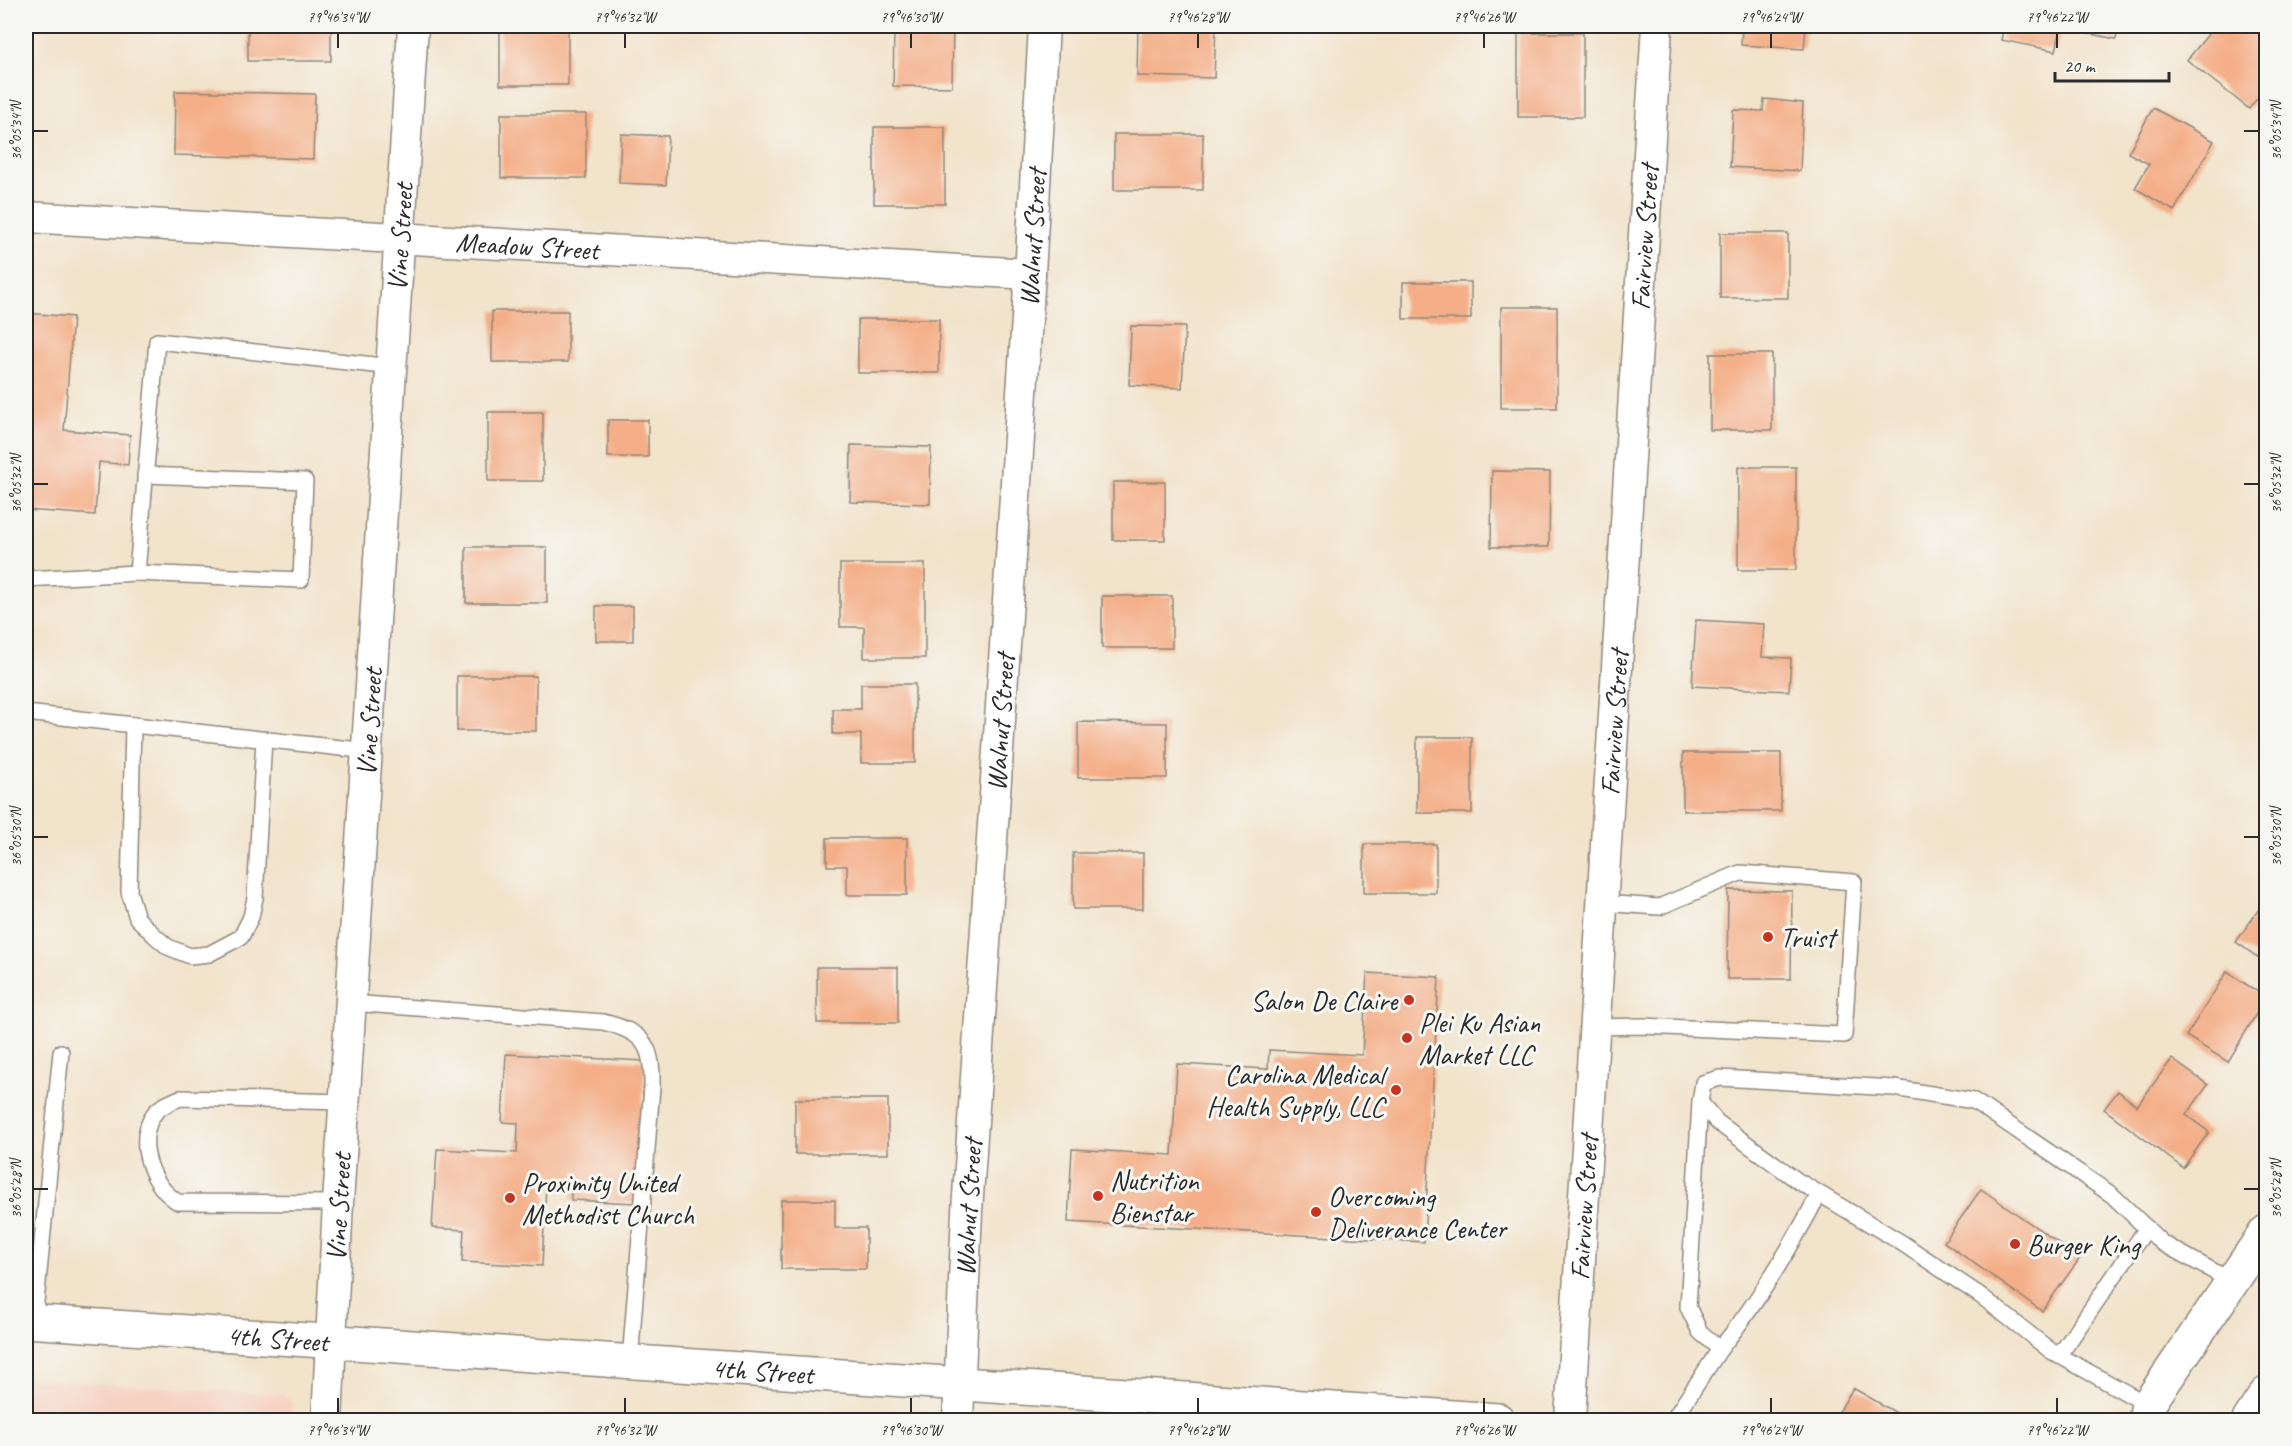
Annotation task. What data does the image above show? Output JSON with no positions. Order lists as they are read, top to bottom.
{
  "streets": {
    "street": [
      "Vine Street",
      "Walnut Street",
      "Fairview Street",
      "Meadow Street",
      "4th Street"
    ]
  },
  "crossings": [
    ["Vine Street", "Meadow Street"],
    ["Vine Street", "4th Street"],
    ["Walnut Street", "Meadow Street"],
    ["Walnut Street", "4th Street"]
  ],
  "places": [
    "Truist",
    "Salon De Claire",
    "Plei Ku Asian Market LLC",
    "Carolina Medical Health Supply, LLC",
    "Nutrition Bienstar",
    "Proximity United Methodist Church",
    "Overcoming Deliverance Center",
    "Burger King"
  ],
  "scale_bar": "20 m",
  "coordinates": [
    "79°46'34\"W",
    "79°46'32\"W",
    "79°46'30\"W",
    "79°46'28\"W",
    "79°46'26\"W",
    "79°46'24\"W",
    "79°46'22\"W",
    "36°05'34\"N",
    "36°05'32\"N",
    "36°05'30\"N",
    "36°05'28\"N"
  ]
}
